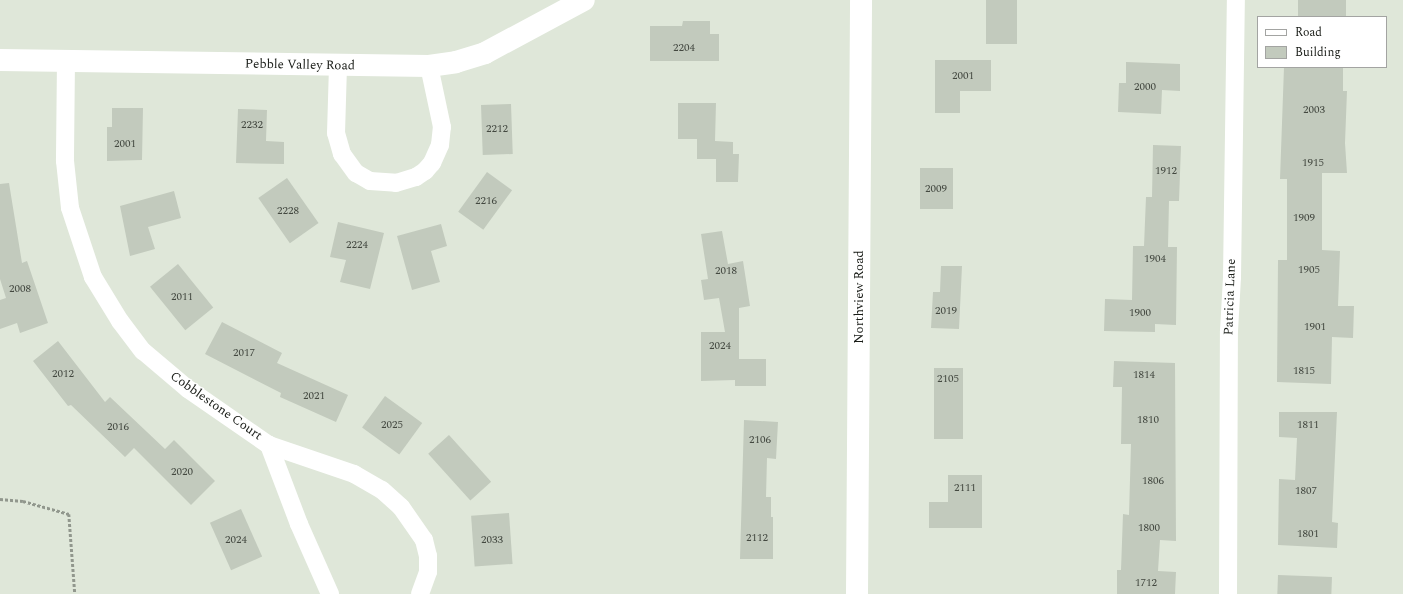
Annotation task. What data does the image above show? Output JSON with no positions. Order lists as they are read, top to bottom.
{
  "streets": {
    "street": [
      "Pebble Valley Road",
      "Northview Road",
      "Patricia Lane",
      "Cobblestone Court"
    ]
  },
  "crossings": [
    ["Pebble Valley Road", "Cobblestone Court"]
  ],
  "house_numbers": [
    "2204",
    "2001",
    "2000",
    "2003",
    "2232",
    "2212",
    "2001",
    "1915",
    "1912",
    "2009",
    "2216",
    "2228",
    "1909",
    "2224",
    "1904",
    "1905",
    "2018",
    "2008",
    "2011",
    "2019",
    "1900",
    "1901",
    "2024",
    "2017",
    "1815",
    "2012",
    "1814",
    "2105",
    "2021",
    "1810",
    "2025",
    "1811",
    "2016",
    "2106",
    "2020",
    "1806",
    "2111",
    "1807",
    "1800",
    "1801",
    "2112",
    "2024",
    "2033",
    "1712"
  ],
  "legend": ["Road", "Building"]
}
